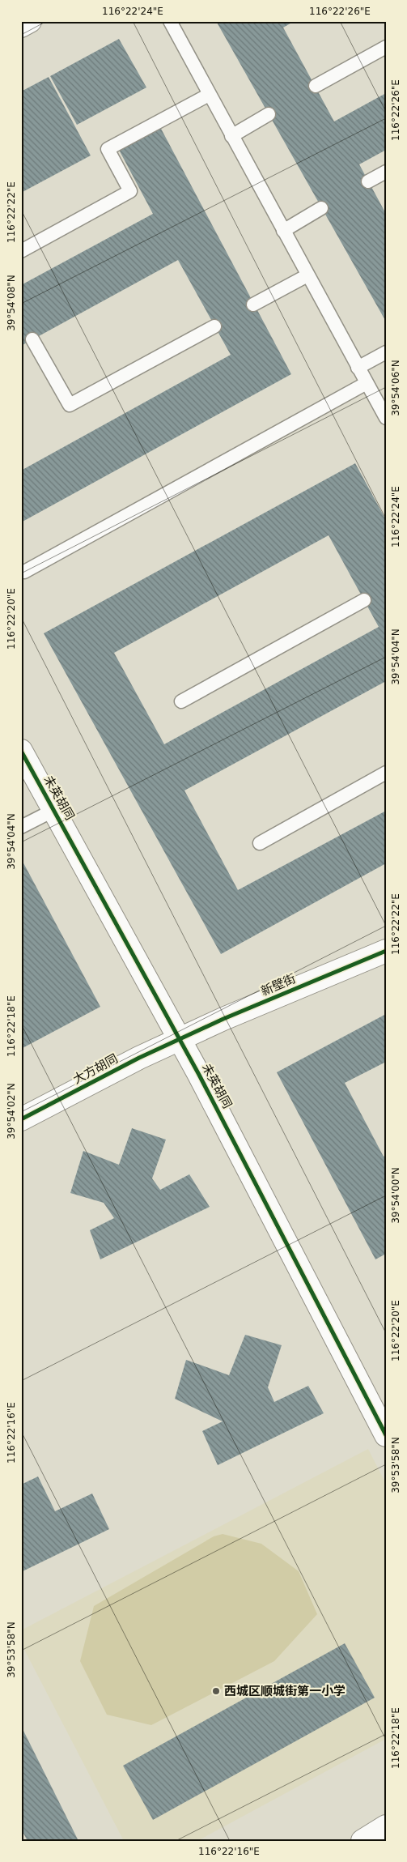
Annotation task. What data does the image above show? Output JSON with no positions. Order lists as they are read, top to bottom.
{
  "streets": {
    "street": ["未英胡同", "新壁街", "大方胡同"]
  },
  "crossings": [
    ["未英胡同", "新壁街"],
    ["未英胡同", "大方胡同"],
    ["新壁街", "大方胡同"]
  ],
  "places": ["西城区顺城街第一小学"],
  "coordinates": [
    "116°22'24\"E",
    "116°22'26\"E",
    "116°22'22\"E",
    "39°54'08\"N",
    "39°54'06\"N",
    "116°22'20\"E",
    "39°54'04\"N",
    "116°22'18\"E",
    "39°54'02\"N",
    "39°54'00\"N",
    "116°22'16\"E",
    "39°53'58\"N"
  ]
}
